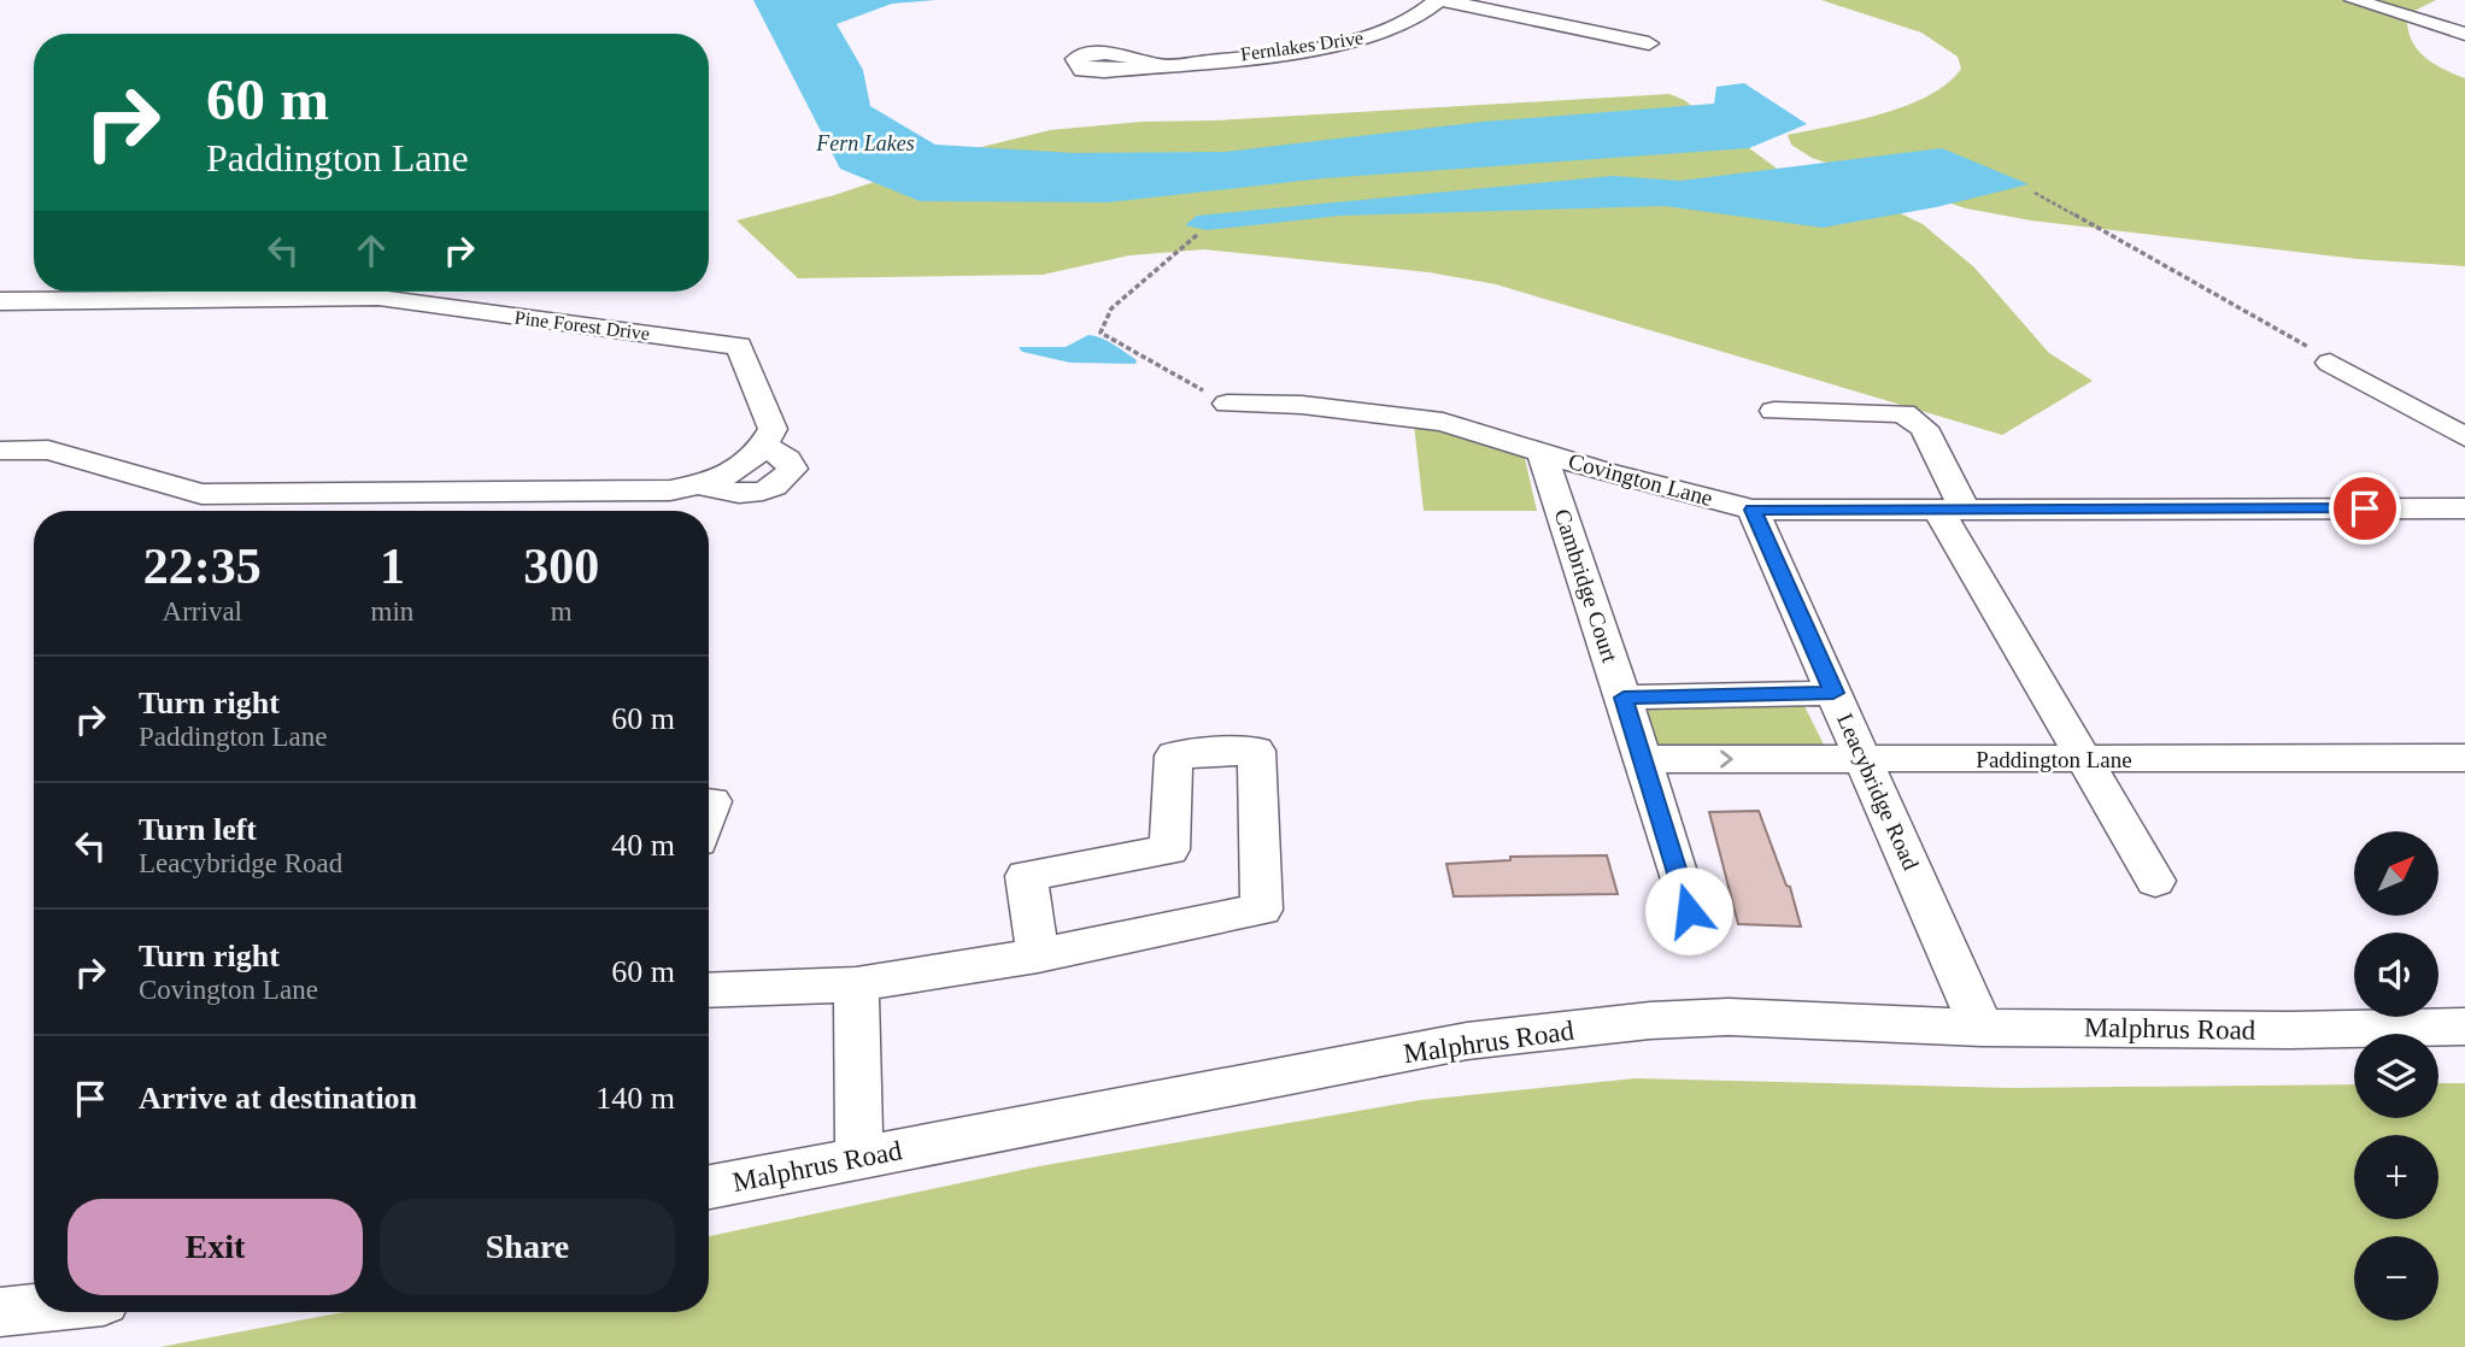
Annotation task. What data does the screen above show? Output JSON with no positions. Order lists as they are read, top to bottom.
{
  "streets": {
    "street": [
      "Fernlakes Drive",
      "Pine Forest Drive",
      "Covington Lane",
      "Cambridge Court",
      "Paddington Lane",
      "Leacybridge Road",
      "Malphrus Road"
    ]
  },
  "crossings": [
    ["Covington Lane", "Cambridge Court"],
    ["Covington Lane", "Leacybridge Road"],
    ["Cambridge Court", "Paddington Lane"],
    ["Paddington Lane", "Leacybridge Road"],
    ["Leacybridge Road", "Malphrus Road"]
  ],
  "water": ["Fern Lakes"],
  "north": "top right",
  "page": {
    "turn": ["60 m", "Paddington Lane"],
    "eta": [
      "22:35",
      "Arrival",
      "1",
      "min",
      "300",
      "m"
    ],
    "list": [
      {
        "name": "Turn right",
        "note": "Paddington Lane",
        "value": "60 m"
      },
      {
        "name": "Turn left",
        "note": "Leacybridge Road",
        "value": "40 m"
      },
      {
        "name": "Turn right",
        "note": "Covington Lane",
        "value": "60 m"
      },
      {
        "name": "Arrive at destination",
        "value": "140 m"
      }
    ],
    "map_buttons": ["+", "−"],
    "buttons": ["Exit", "Share"]
  }
}
